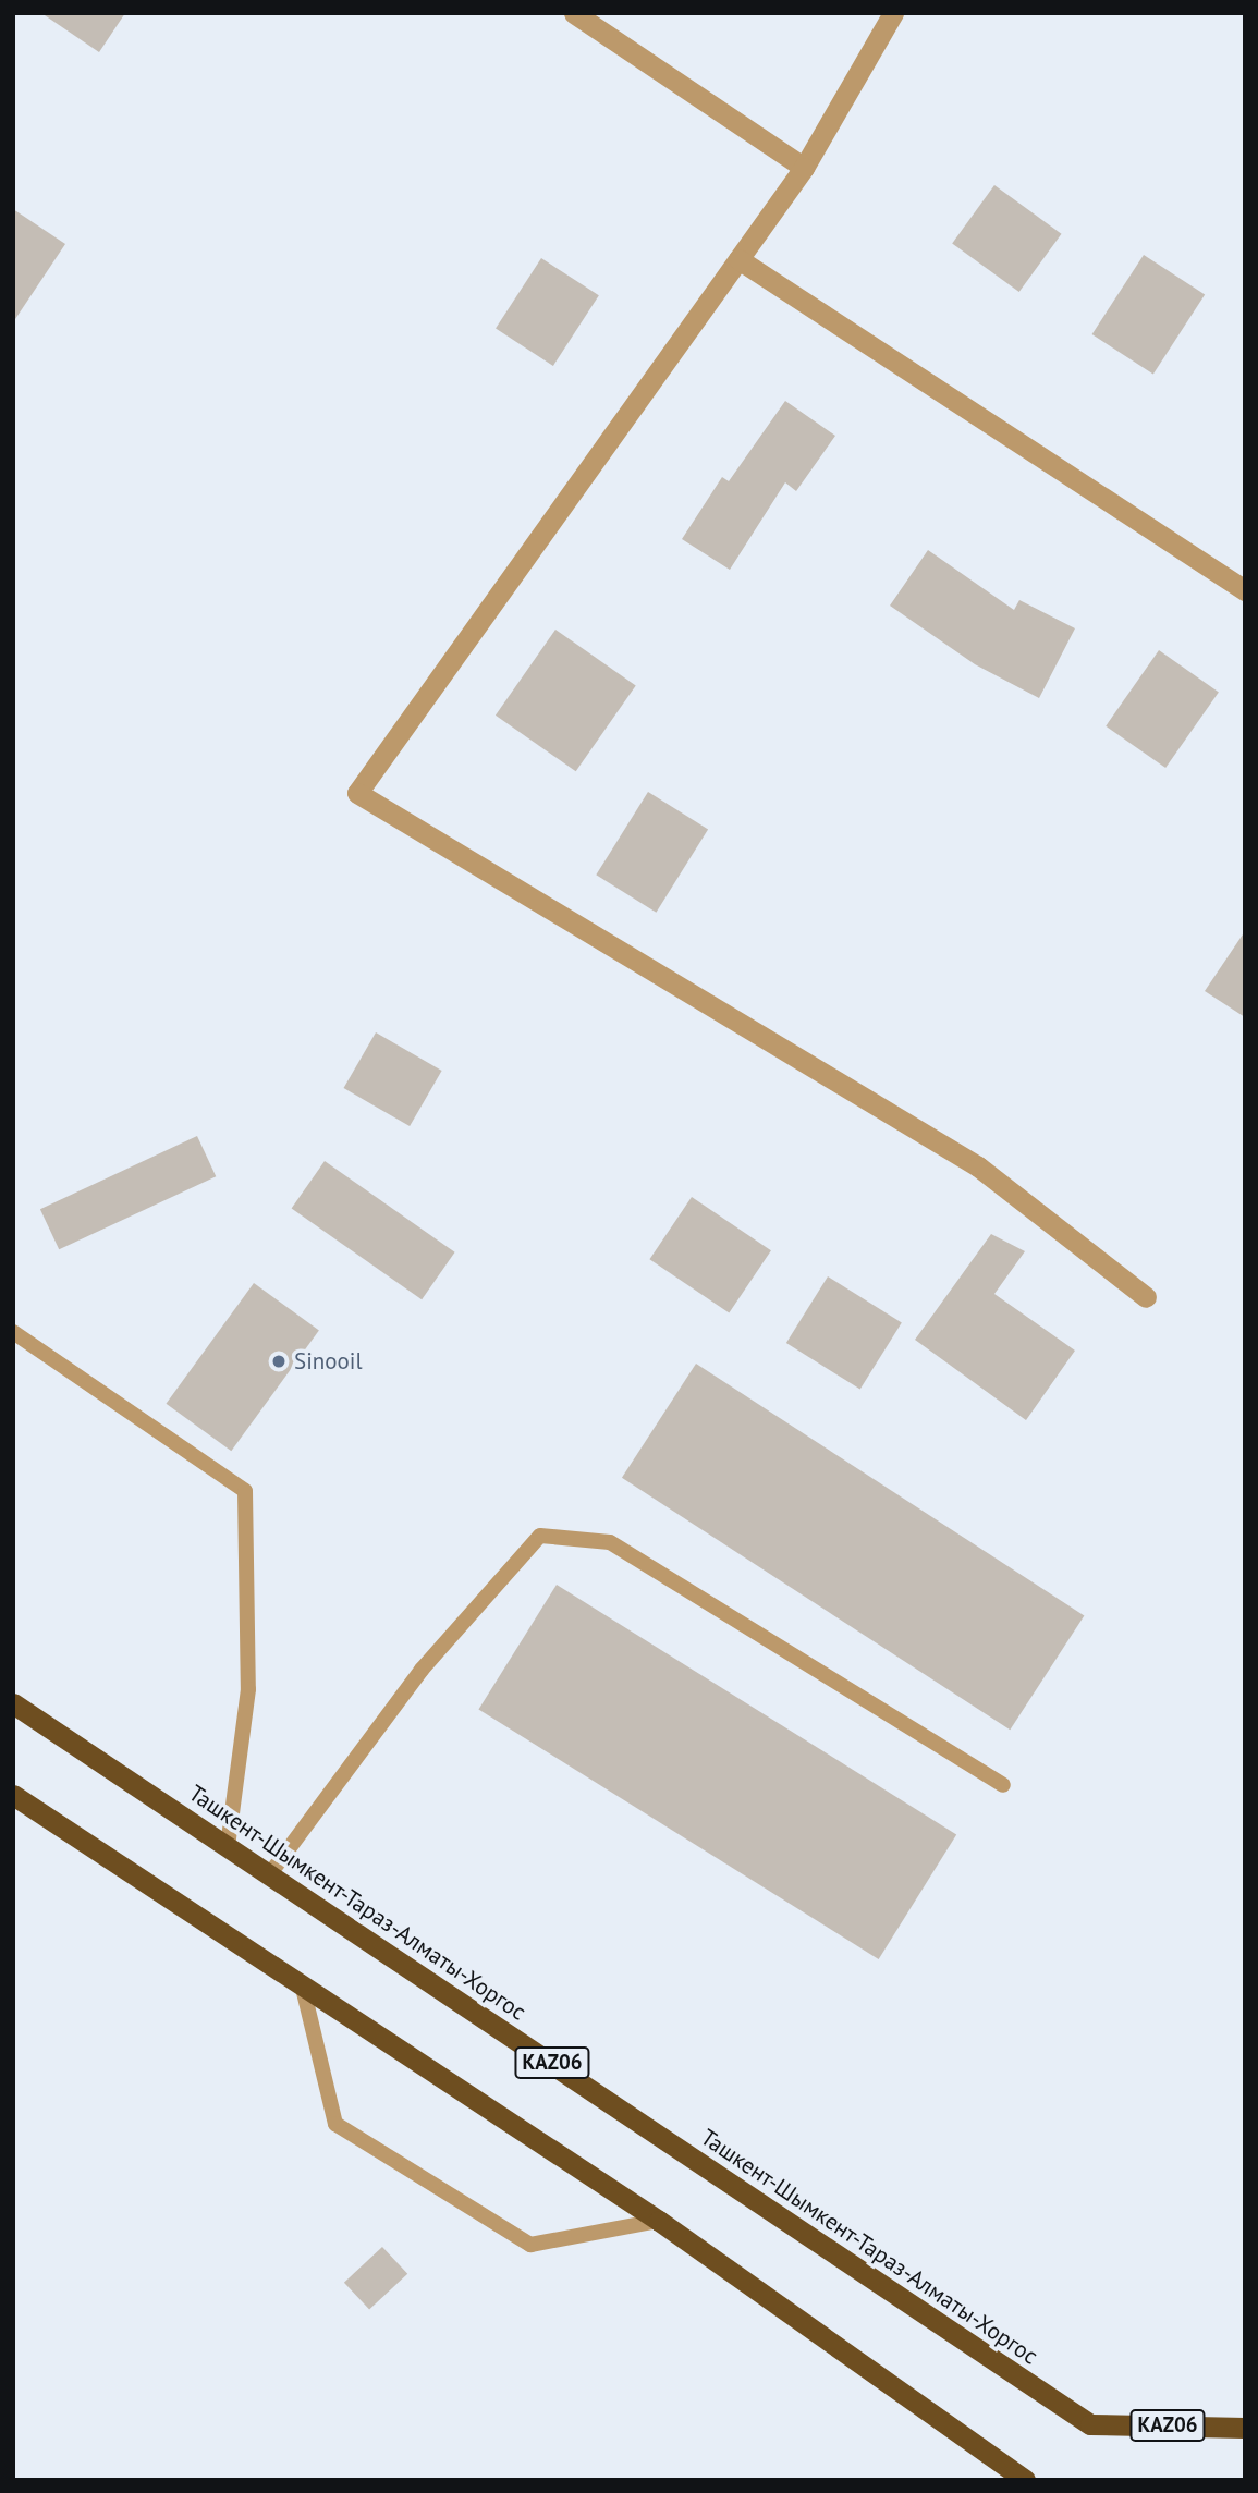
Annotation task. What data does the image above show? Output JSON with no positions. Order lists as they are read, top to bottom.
{
  "streets": {
    "highway": ["Ташкент-Шымкент-Тараз-Алматы-Хоргос", "KАZ06"]
  },
  "places": ["Sinooil"]
}
